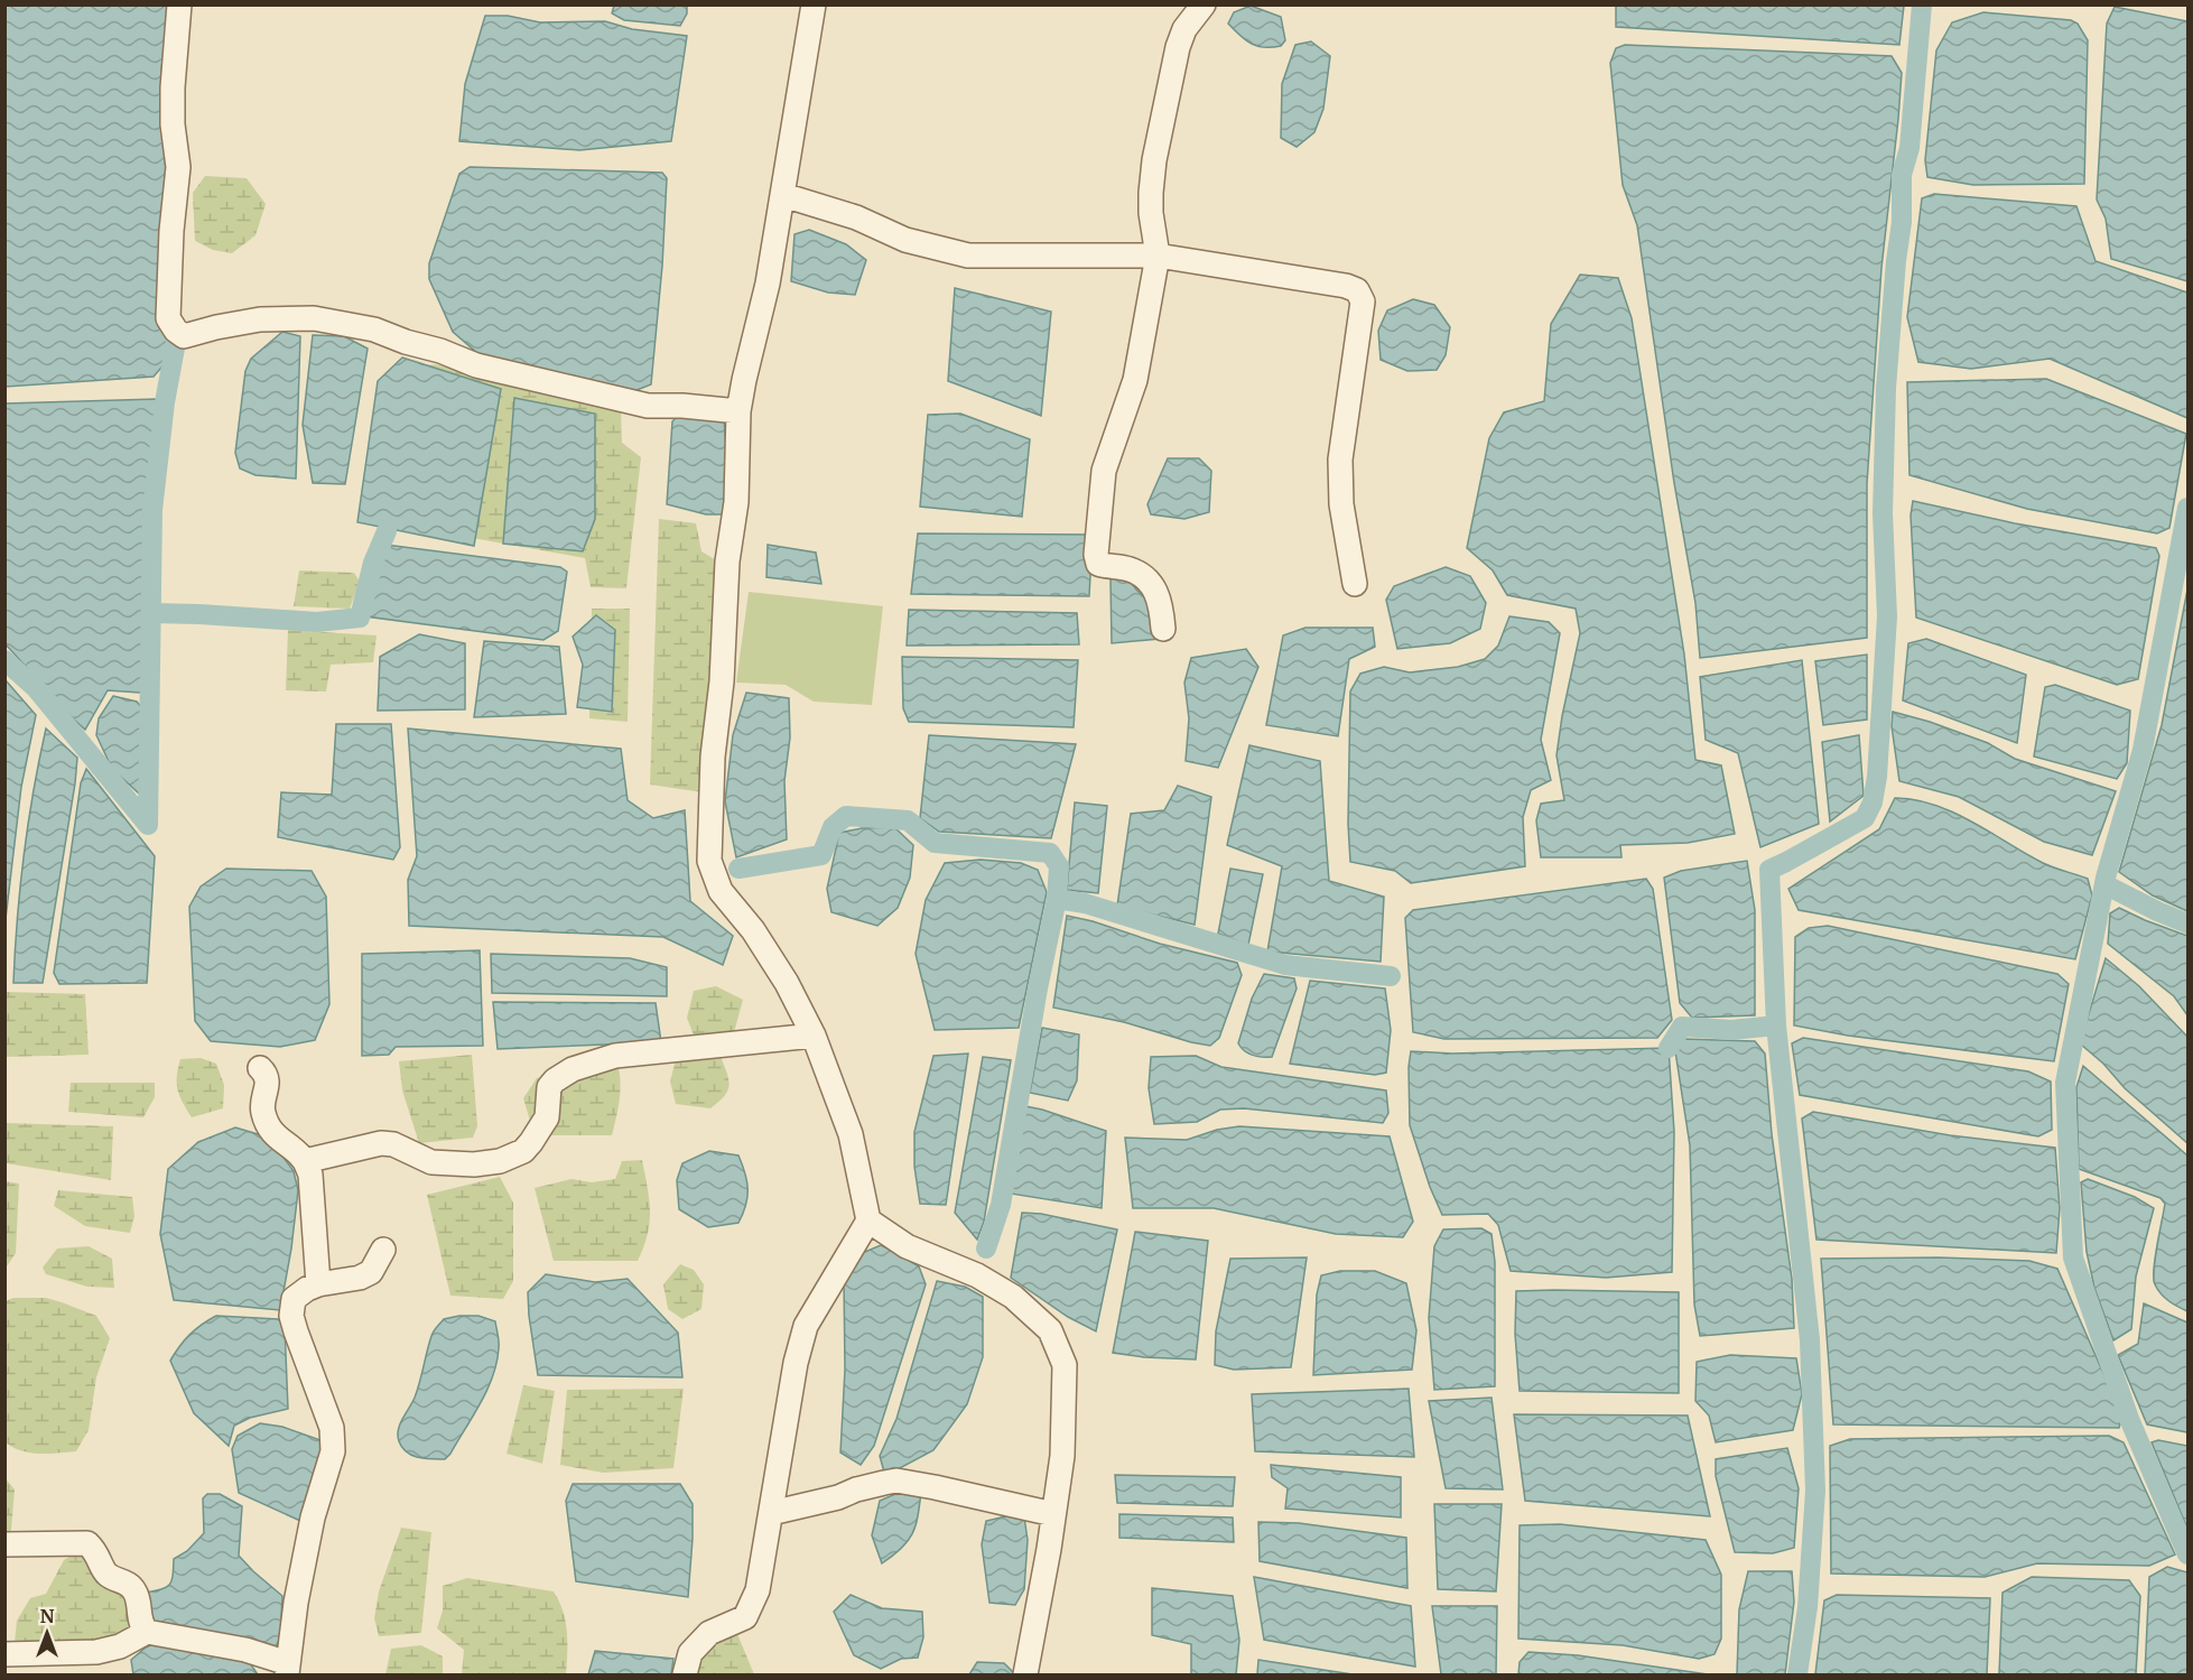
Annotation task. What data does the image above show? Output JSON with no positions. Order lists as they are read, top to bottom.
{
  "north": "top"
}
